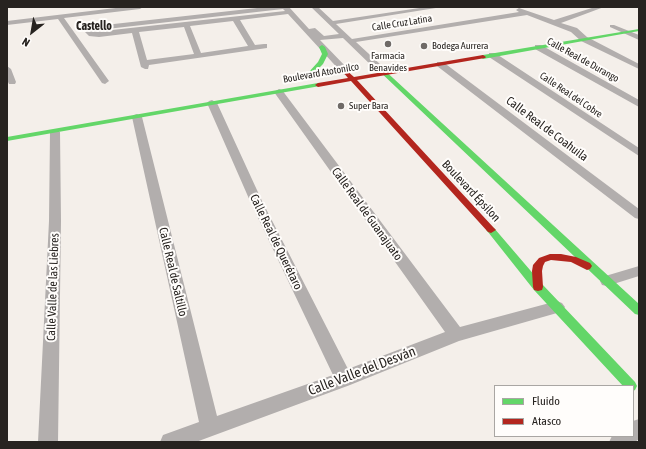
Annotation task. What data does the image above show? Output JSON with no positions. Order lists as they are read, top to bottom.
{
  "streets": {
    "street": [
      "Calle Cruz Latina",
      "Calle Real de Durango",
      "Boulevard Atotonilco",
      "Calle Real del Cobre",
      "Calle Real de Coahuila",
      "Boulevard Épsilon",
      "Calle Real de Guanajuato",
      "Calle Real de Querétaro",
      "Calle Real de Saltillo",
      "Calle Valle de las Liebres",
      "Calle Valle del Desván"
    ]
  },
  "crossings": [
    ["Calle Cruz Latina", "Boulevard Épsilon"],
    ["Calle Real de Durango", "Boulevard Atotonilco"],
    ["Boulevard Atotonilco", "Calle Real del Cobre"],
    ["Boulevard Atotonilco", "Calle Real de Coahuila"],
    ["Boulevard Atotonilco", "Boulevard Épsilon"],
    ["Boulevard Atotonilco", "Calle Real de Guanajuato"],
    ["Boulevard Atotonilco", "Calle Real de Querétaro"],
    ["Boulevard Atotonilco", "Calle Real de Saltillo"],
    ["Boulevard Atotonilco", "Calle Valle de las Liebres"],
    ["Boulevard Épsilon", "Calle Valle del Desván"],
    ["Calle Real de Guanajuato", "Calle Valle del Desván"],
    ["Calle Real de Querétaro", "Calle Valle del Desván"],
    ["Calle Real de Saltillo", "Calle Valle del Desván"]
  ],
  "districts": ["Castello"],
  "places": ["Farmacia Benavides", "Bodega Aurrera", "Super Bara"],
  "legend": ["Fluido", "Atasco"],
  "north": "bottom left"
}
